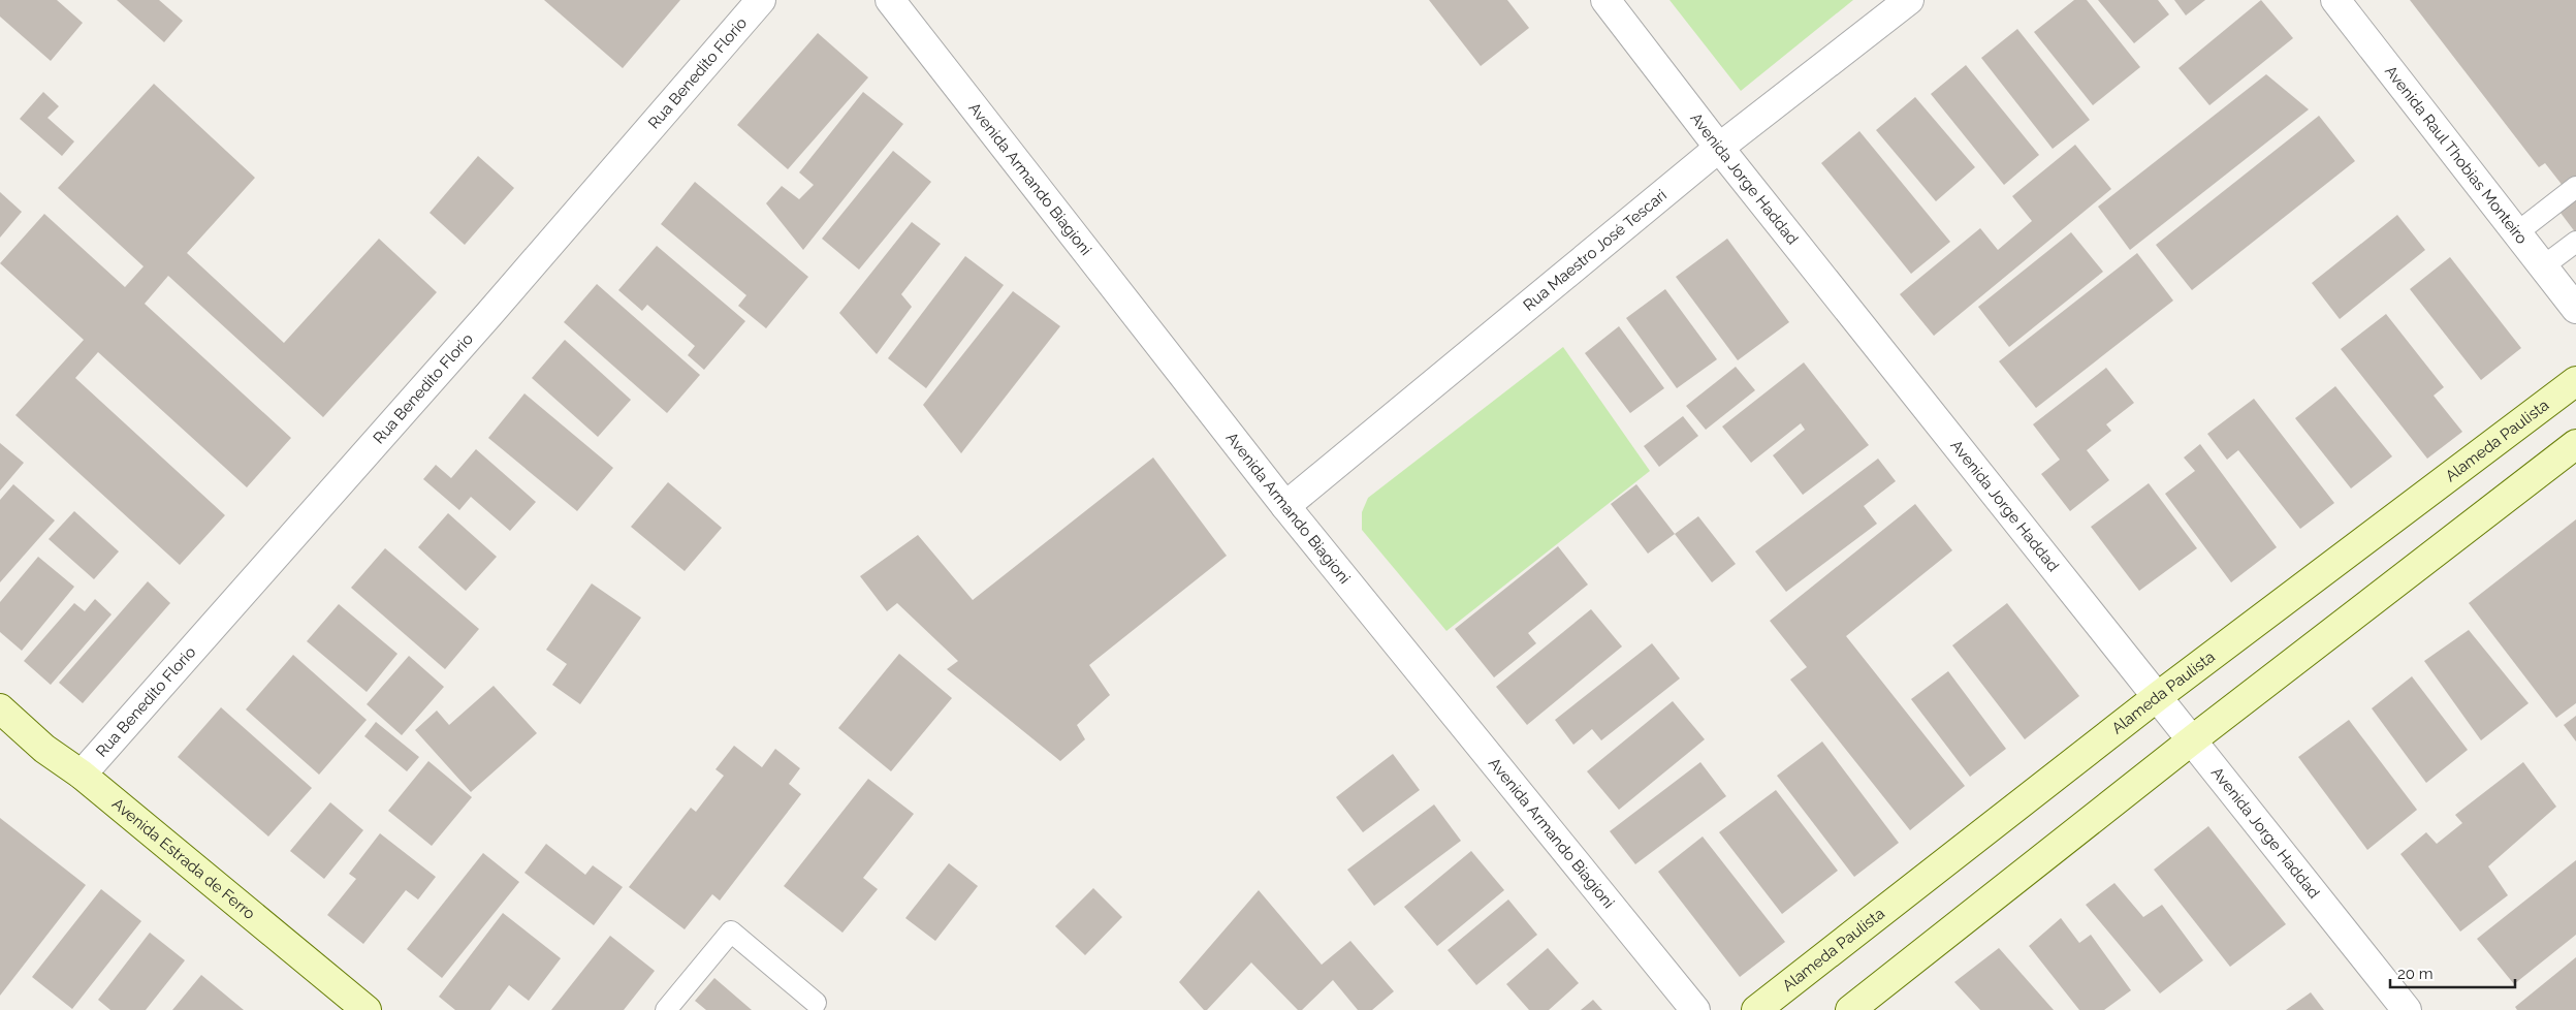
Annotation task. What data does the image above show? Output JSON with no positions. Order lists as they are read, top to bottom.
{
  "streets": {
    "main road": ["Alameda Paulista", "Avenida Estrada de Ferro"],
    "street": [
      "Rua Benedito Florio",
      "Avenida Raul Thobias Monteiro",
      "Avenida Jorge Haddad",
      "Avenida Armando Biagioni",
      "Rua Maestro José Tescari"
    ]
  },
  "crossings": [
    ["Rua Benedito Florio", "Avenida Estrada de Ferro"],
    ["Avenida Jorge Haddad", "Rua Maestro José Tescari"],
    ["Avenida Jorge Haddad", "Alameda Paulista"],
    ["Avenida Armando Biagioni", "Rua Maestro José Tescari"]
  ],
  "scale_bar": "20 m"
}
